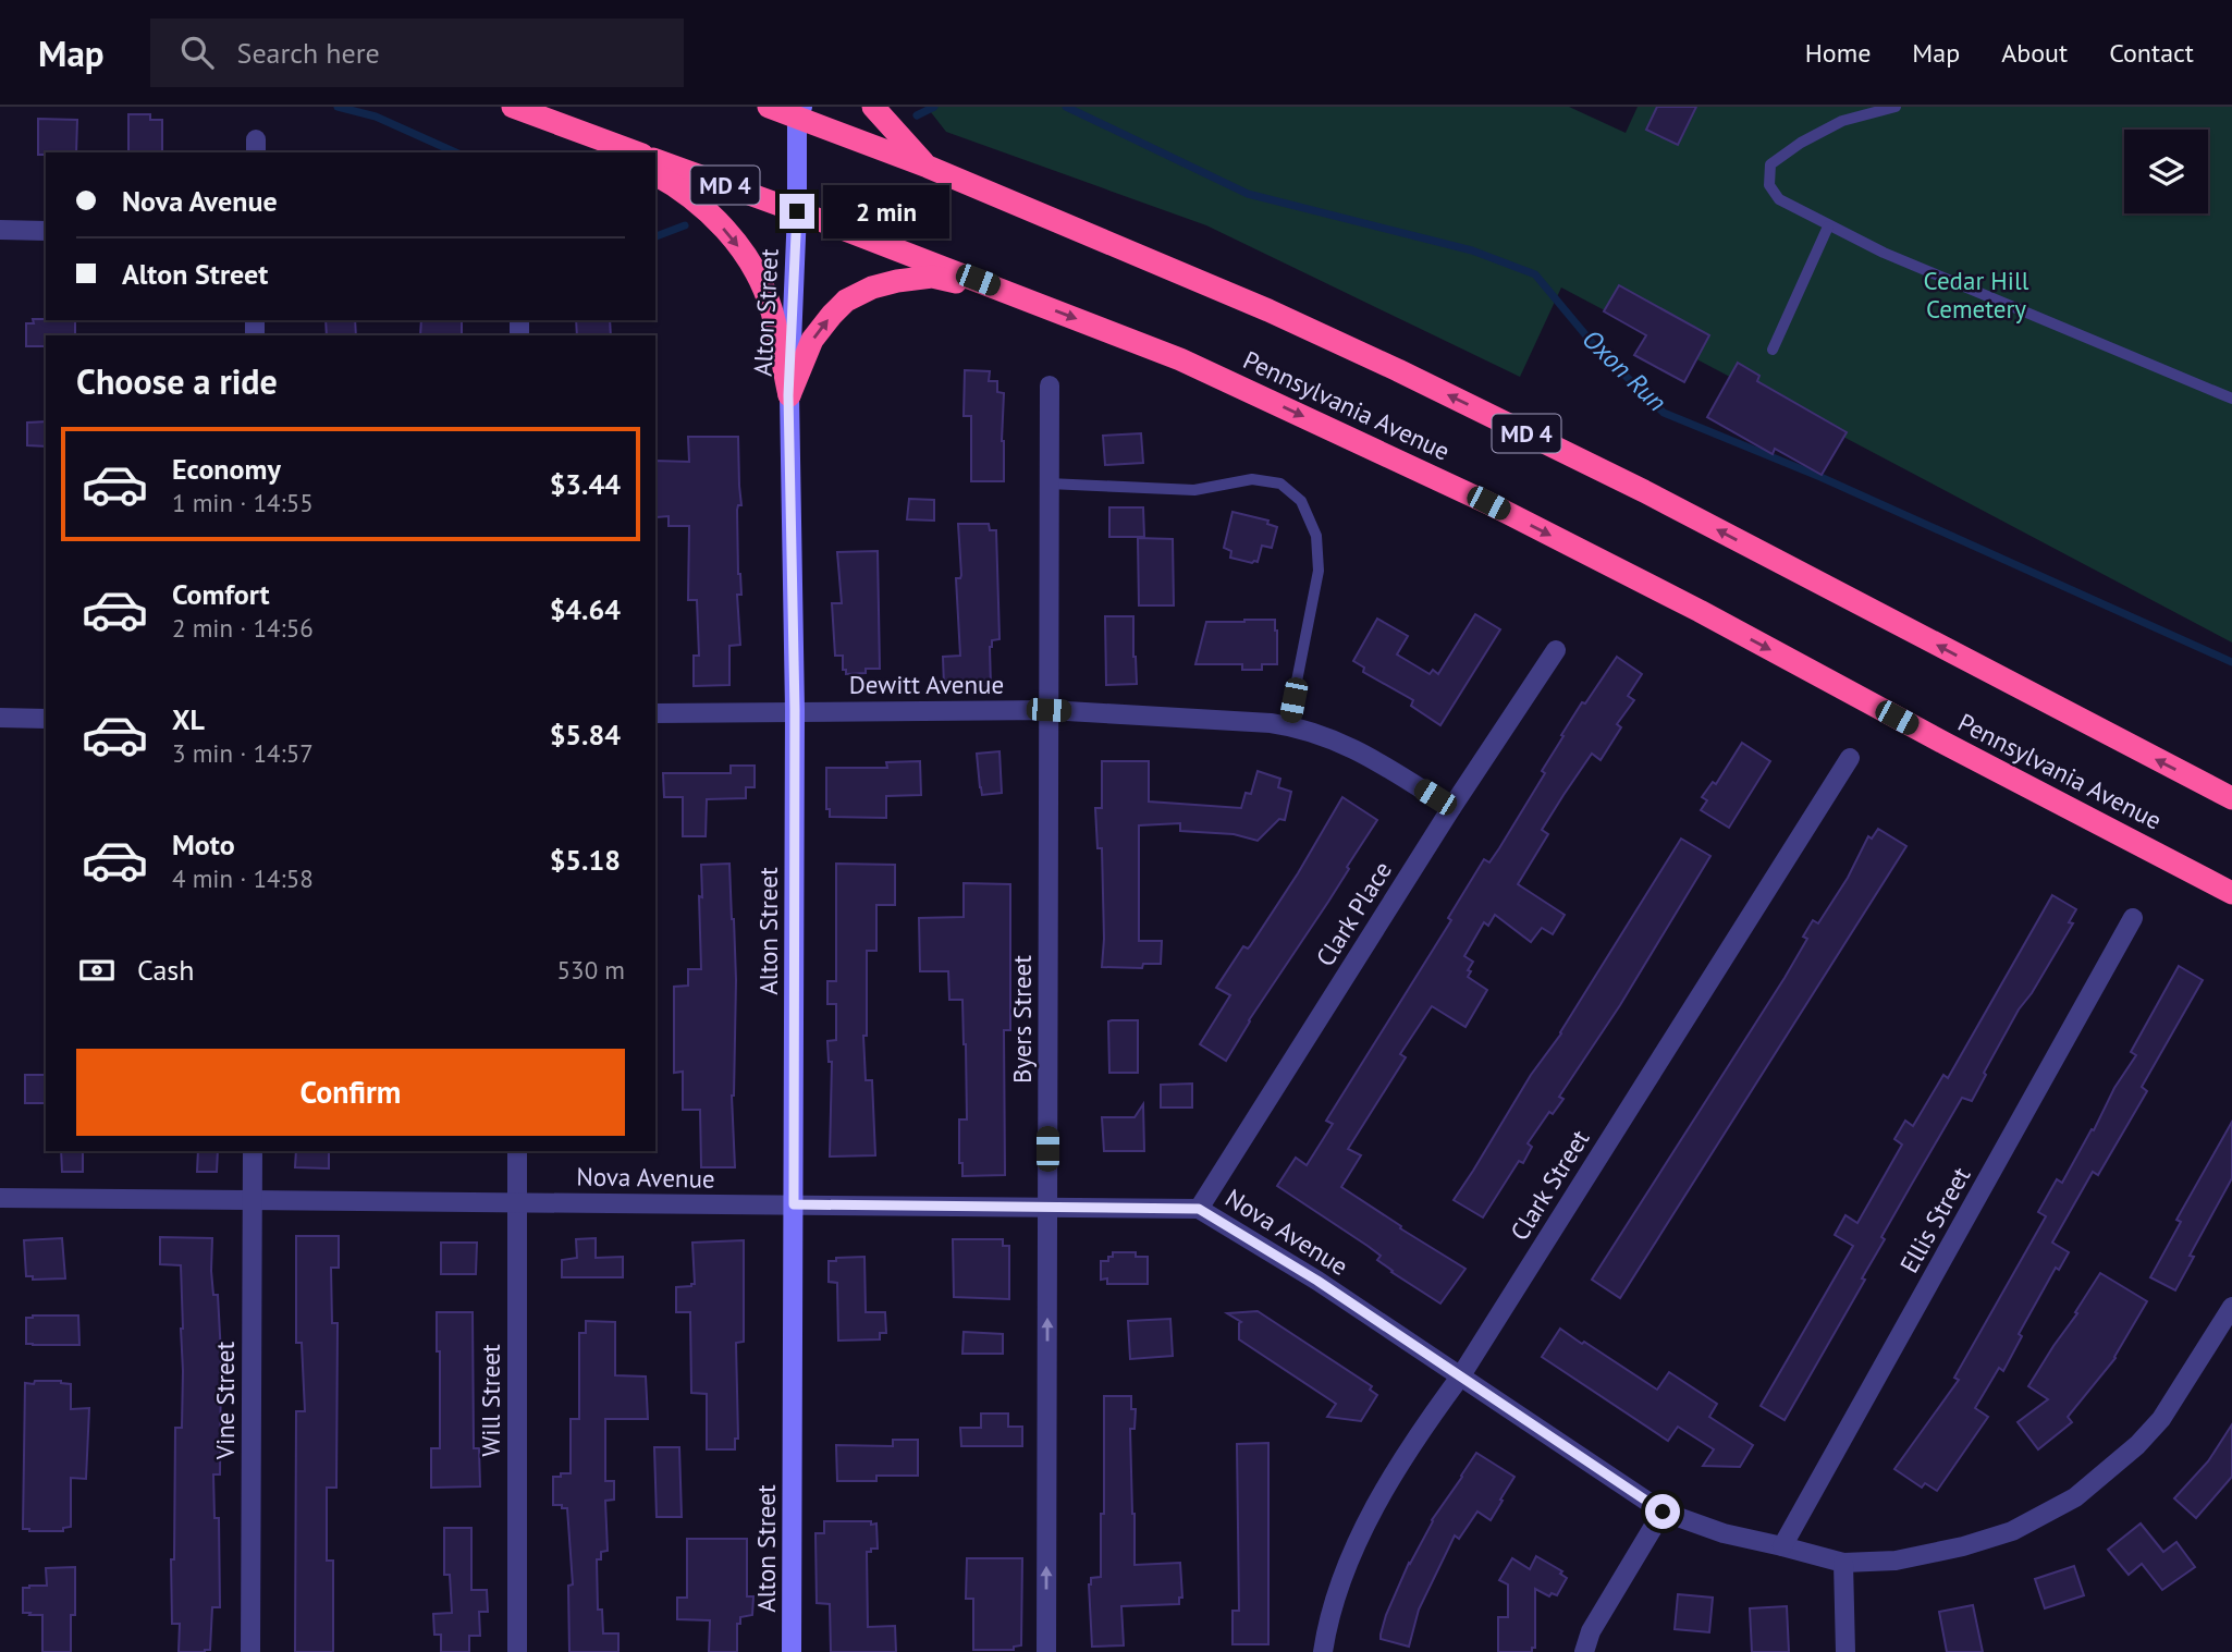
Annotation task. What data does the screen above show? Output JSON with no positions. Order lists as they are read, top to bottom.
{
  "streets": {
    "highway": ["MD 4", "Pennsylvania Avenue"],
    "street": [
      "Alton Street",
      "Dewitt Avenue",
      "Clark Place",
      "Byers Street",
      "Nova Avenue",
      "Clark Street",
      "Ellis Street",
      "Vine Street",
      "Will Street"
    ]
  },
  "crossings": [
    ["Alton Street", "Pennsylvania Avenue"],
    ["Alton Street", "Dewitt Avenue"],
    ["Alton Street", "Nova Avenue"],
    ["Dewitt Avenue", "Clark Place"],
    ["Dewitt Avenue", "Byers Street"],
    ["Clark Place", "Nova Avenue"],
    ["Byers Street", "Nova Avenue"],
    ["Nova Avenue", "Clark Street"],
    ["Nova Avenue", "Ellis Street"],
    ["Nova Avenue", "Vine Street"],
    ["Nova Avenue", "Will Street"]
  ],
  "one_way": ["Byers Street"],
  "water": ["Oxon Run"],
  "parks": ["Cedar Hill Cemetery"],
  "page": {
    "header": "Map",
    "search": "Search here",
    "nav": [
      "Home",
      "Map",
      "About",
      "Contact"
    ],
    "banner": ["Nova Avenue", "Alton Street"],
    "bubble": "2 min",
    "heading": "Choose a ride",
    "list": [
      {
        "name": "Economy",
        "note": "1 min · 14:55",
        "value": "$3.44"
      },
      {
        "name": "Comfort",
        "note": "2 min · 14:56",
        "value": "$4.64"
      },
      {
        "name": "XL",
        "note": "3 min · 14:57",
        "value": "$5.84"
      },
      {
        "name": "Moto",
        "note": "4 min · 14:58",
        "value": "$5.18"
      }
    ],
    "pay": ["Cash", "530 m"],
    "buttons": "Confirm"
  }
}
